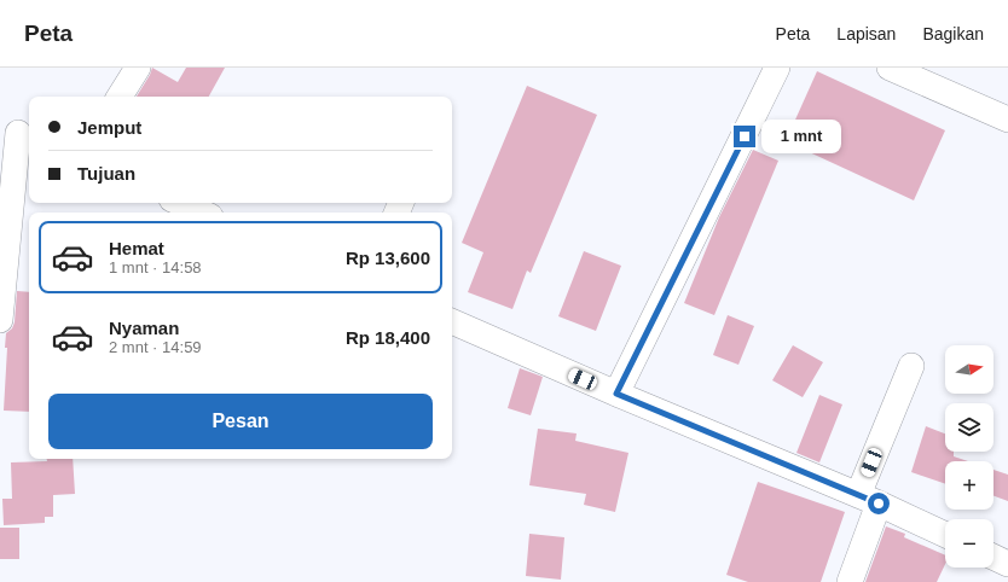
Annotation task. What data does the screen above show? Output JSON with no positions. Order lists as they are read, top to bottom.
{
  "north": "right",
  "page": {
    "header": "Peta",
    "nav": ["Peta", "Lapisan", "Bagikan"],
    "banner": ["Jemput", "Tujuan"],
    "bubble": "1 mnt",
    "list": [
      {
        "name": "Hemat",
        "note": "1 mnt · 14:58",
        "value": "Rp 13,600"
      },
      {
        "name": "Nyaman",
        "note": "2 mnt · 14:59",
        "value": "Rp 18,400"
      }
    ],
    "map_buttons": ["+", "−"],
    "buttons": "Pesan"
  }
}
